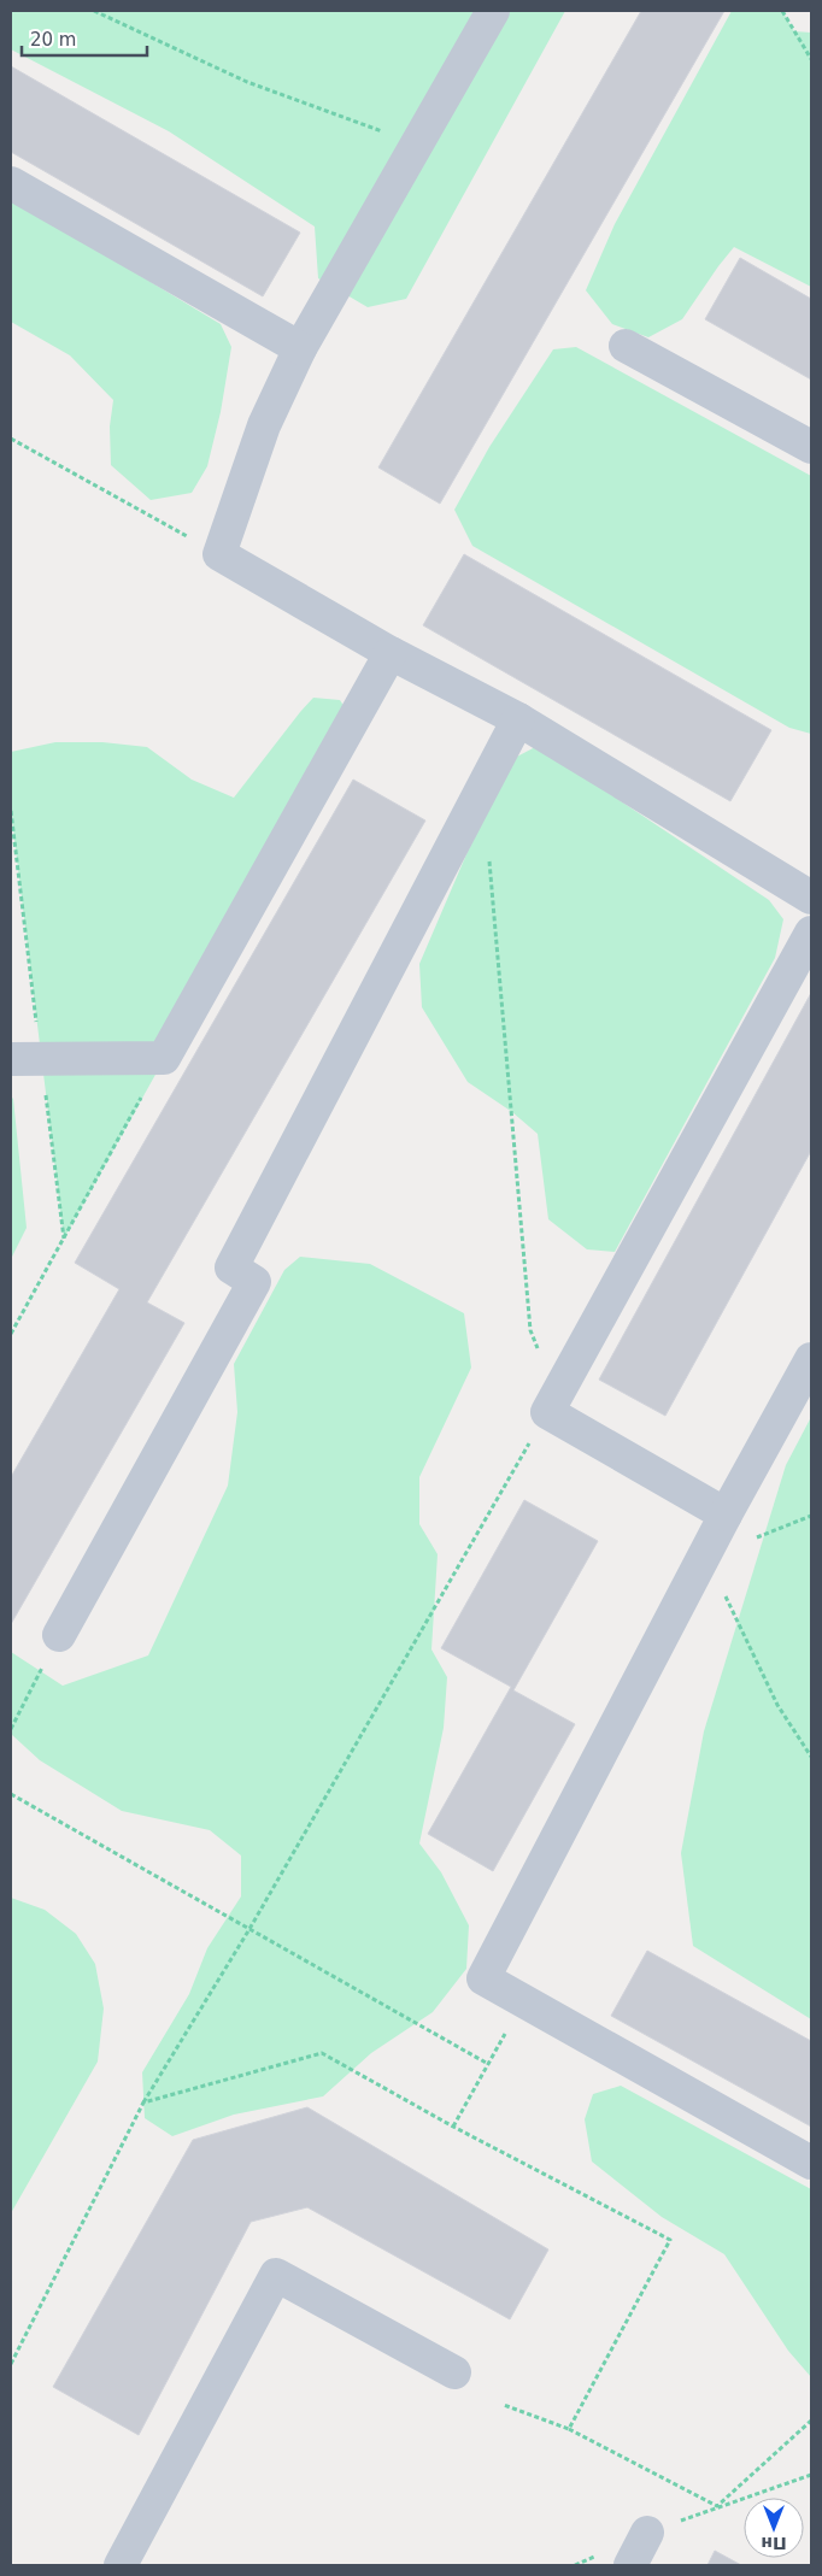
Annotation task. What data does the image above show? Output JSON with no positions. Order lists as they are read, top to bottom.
{
  "scale_bar": "20 m",
  "north": "bottom"
}
